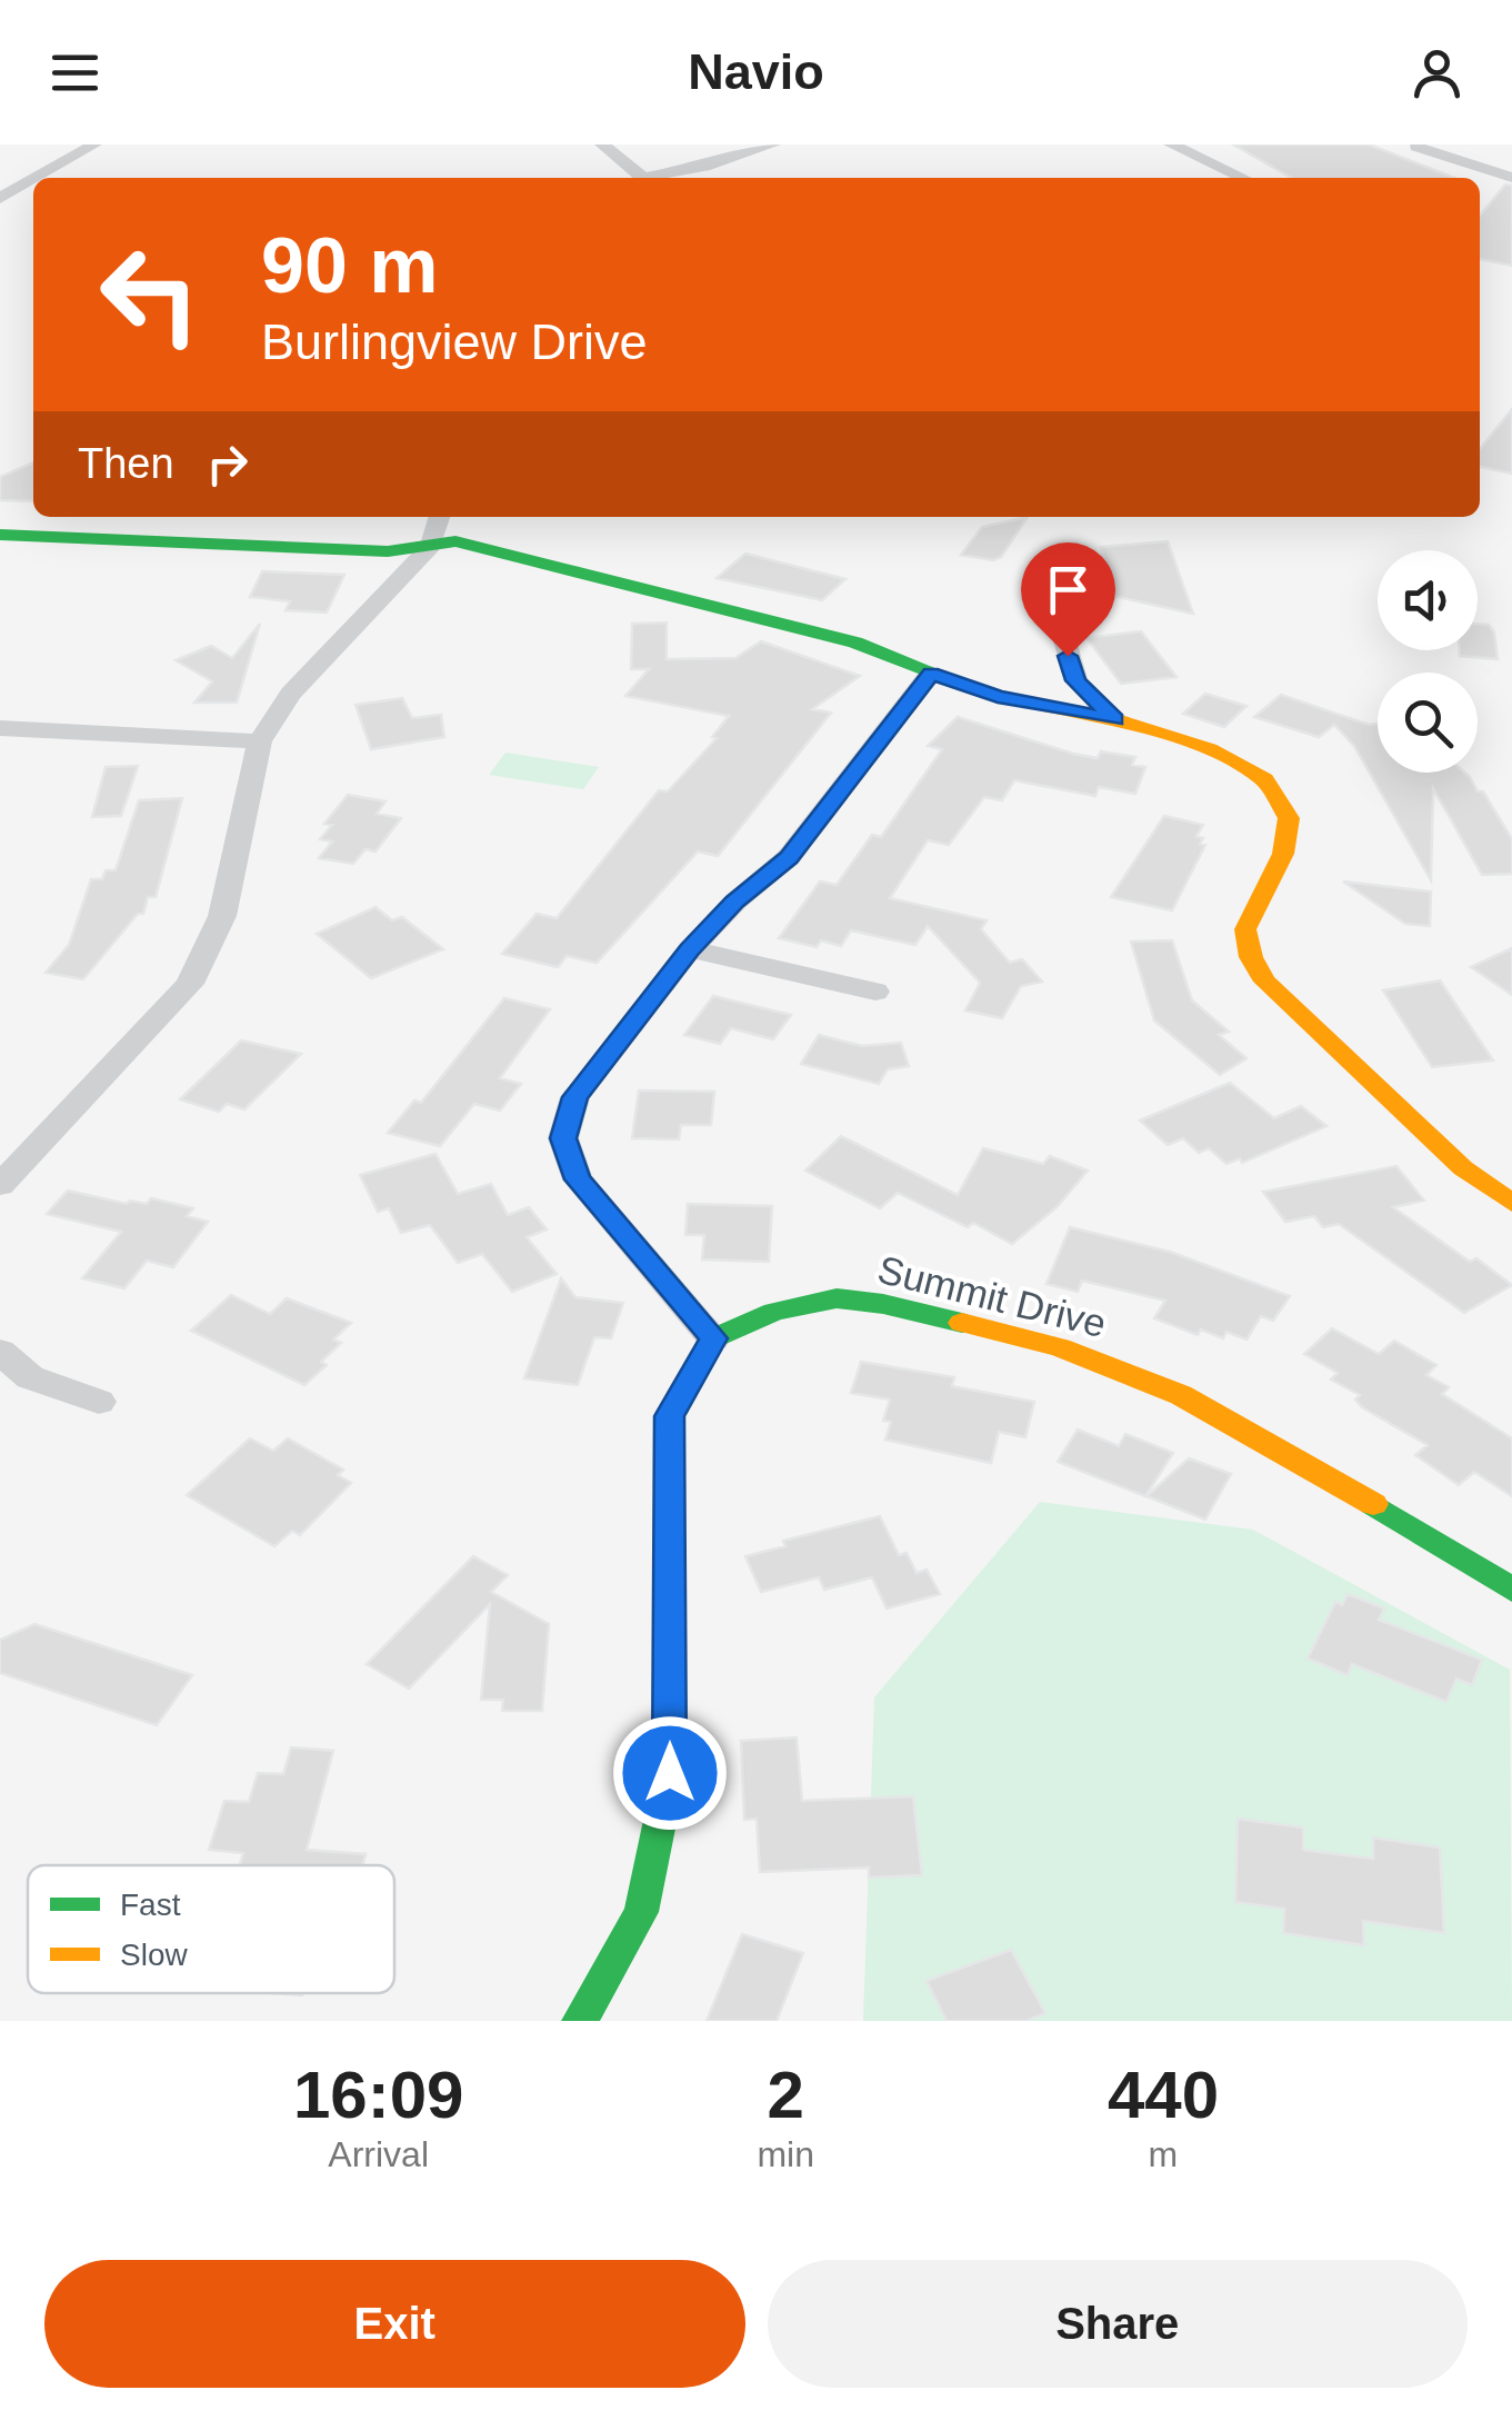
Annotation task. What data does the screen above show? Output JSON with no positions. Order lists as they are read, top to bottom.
{
  "streets": {
    "street": ["Summit Drive"]
  },
  "legend": ["Fast", "Slow"],
  "page": {
    "header": "Navio",
    "turn": ["90 m", "Burlingview Drive"],
    "then": "Then",
    "eta": [
      "16:09",
      "Arrival",
      "2",
      "min",
      "440",
      "m"
    ],
    "buttons": ["Exit", "Share"]
  }
}
